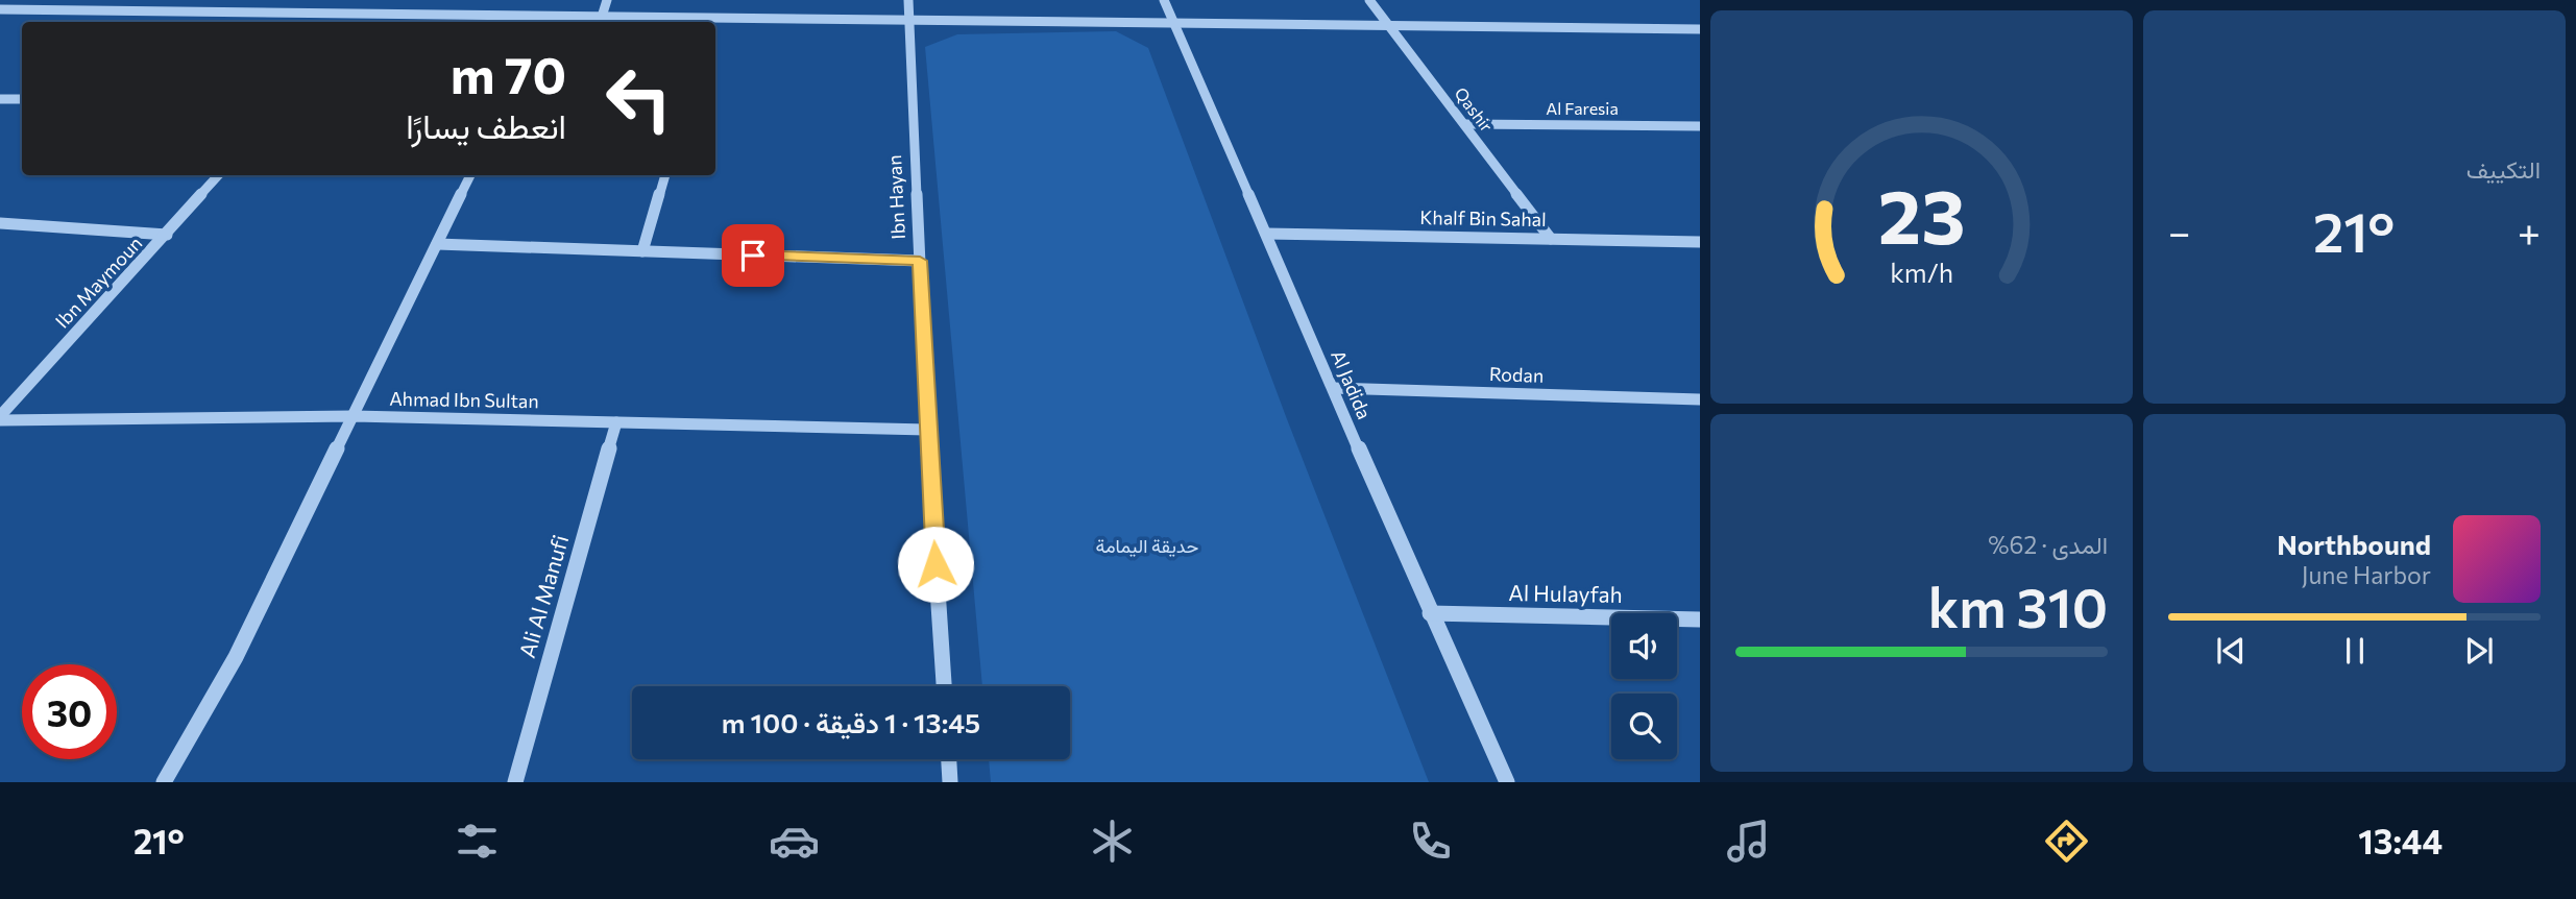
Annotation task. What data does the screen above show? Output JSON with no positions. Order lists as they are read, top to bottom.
{
  "streets": {
    "street": [
      "Al Faresia",
      "Qashir",
      "Ibn Hayan",
      "Khalf Bin Sahal",
      "Ibn Maymoun",
      "Rodan",
      "Al Jadida",
      "Ahmad Ibn Sultan",
      "Al Hulayfah",
      "Ali Al Manufi"
    ]
  },
  "crossings": [
    ["Al Faresia", "Qashir"],
    ["Qashir", "Khalf Bin Sahal"],
    ["Ibn Hayan", "Ahmad Ibn Sultan"],
    ["Khalf Bin Sahal", "Al Jadida"],
    ["Ibn Maymoun", "Ahmad Ibn Sultan"],
    ["Rodan", "Al Jadida"],
    ["Al Jadida", "Al Hulayfah"],
    ["Ahmad Ibn Sultan", "Ali Al Manufi"]
  ],
  "parks": ["حديقة اليمامة"],
  "page": {
    "tile": [
      "التكييف",
      ["المدى · 62%", "310 km"]
    ],
    "turn": ["70 m", "انعطف يسارًا"],
    "heat": ["−", "21°", "+"],
    "song": ["Northbound", "June Harbor"],
    "limit": "30",
    "trip": "13:45 · 1 دقيقة · 100 m",
    "tabs": ["13:44", "21°"],
    "gauge": ["23", "km/h"]
  }
}
